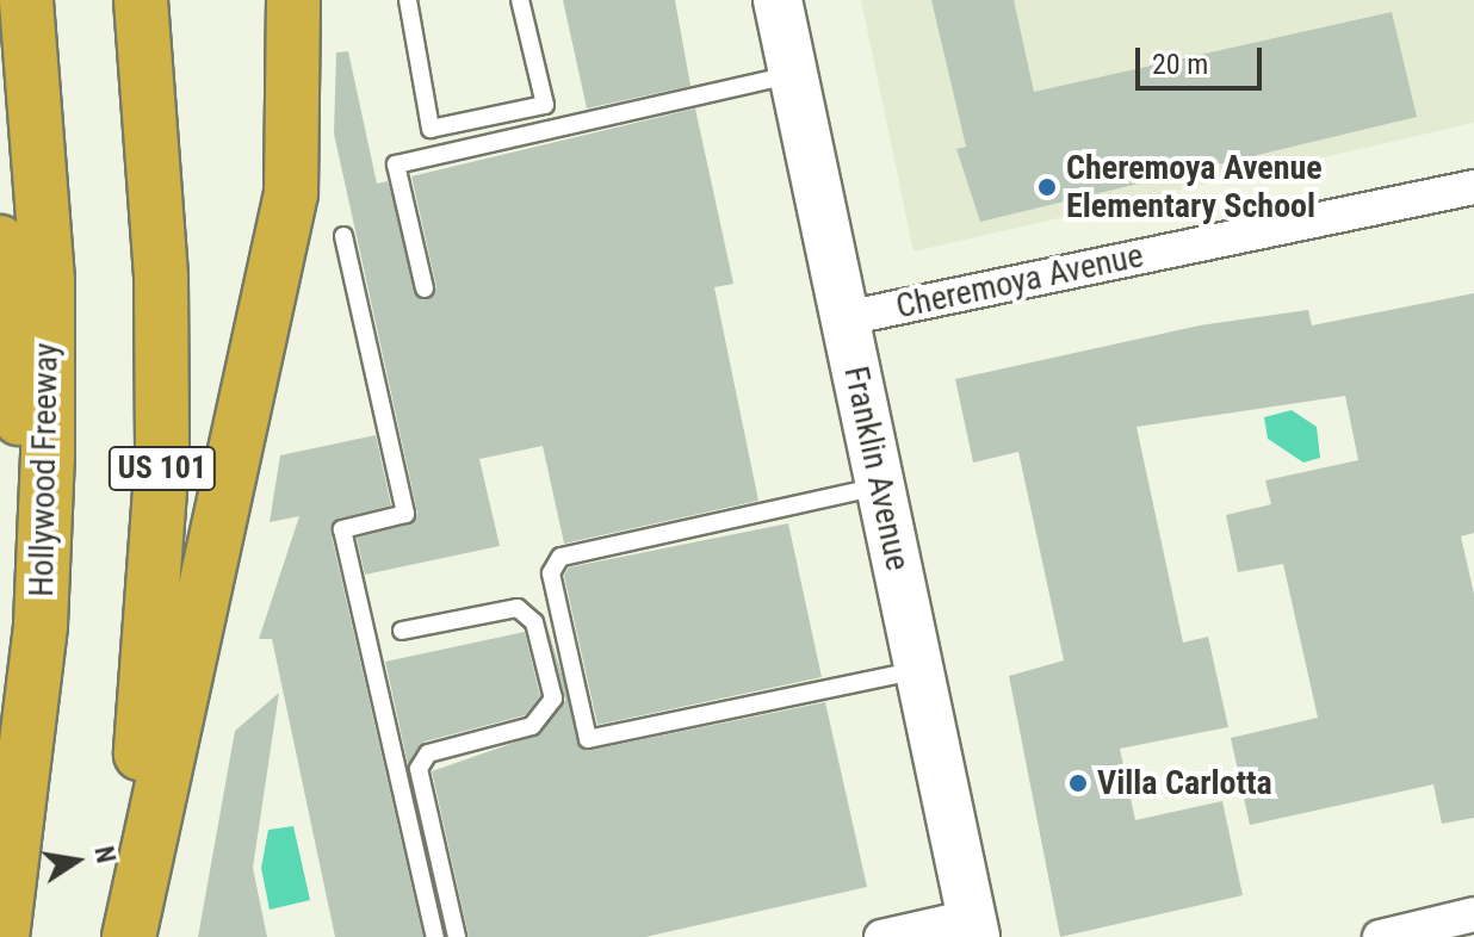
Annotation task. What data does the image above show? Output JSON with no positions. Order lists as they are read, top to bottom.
{
  "streets": {
    "highway": ["US 101", "Hollywood Freeway"],
    "main road": ["Franklin Avenue"],
    "street": ["Cheremoya Avenue"]
  },
  "crossings": [
    ["Cheremoya Avenue", "Franklin Avenue"]
  ],
  "places": ["Cheremoya Avenue Elementary School", "Villa Carlotta"],
  "scale_bar": "20 m",
  "north": "right"
}
